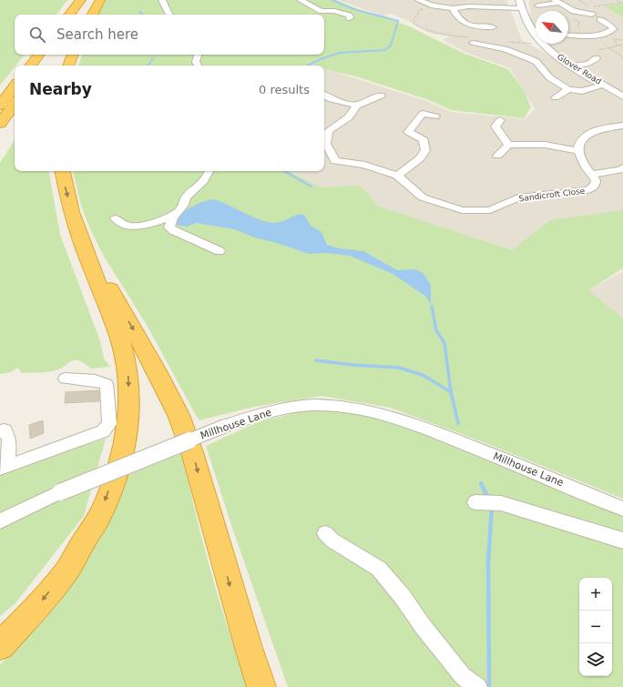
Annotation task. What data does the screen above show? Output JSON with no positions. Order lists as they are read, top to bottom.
{
  "streets": {
    "street": ["Glover Road", "Sandicroft Close", "Millhouse Lane"]
  },
  "north": "top left",
  "page": {
    "search": "Search here",
    "heading": ["Nearby", "0 results"],
    "map_buttons": ["+", "−"]
  }
}
